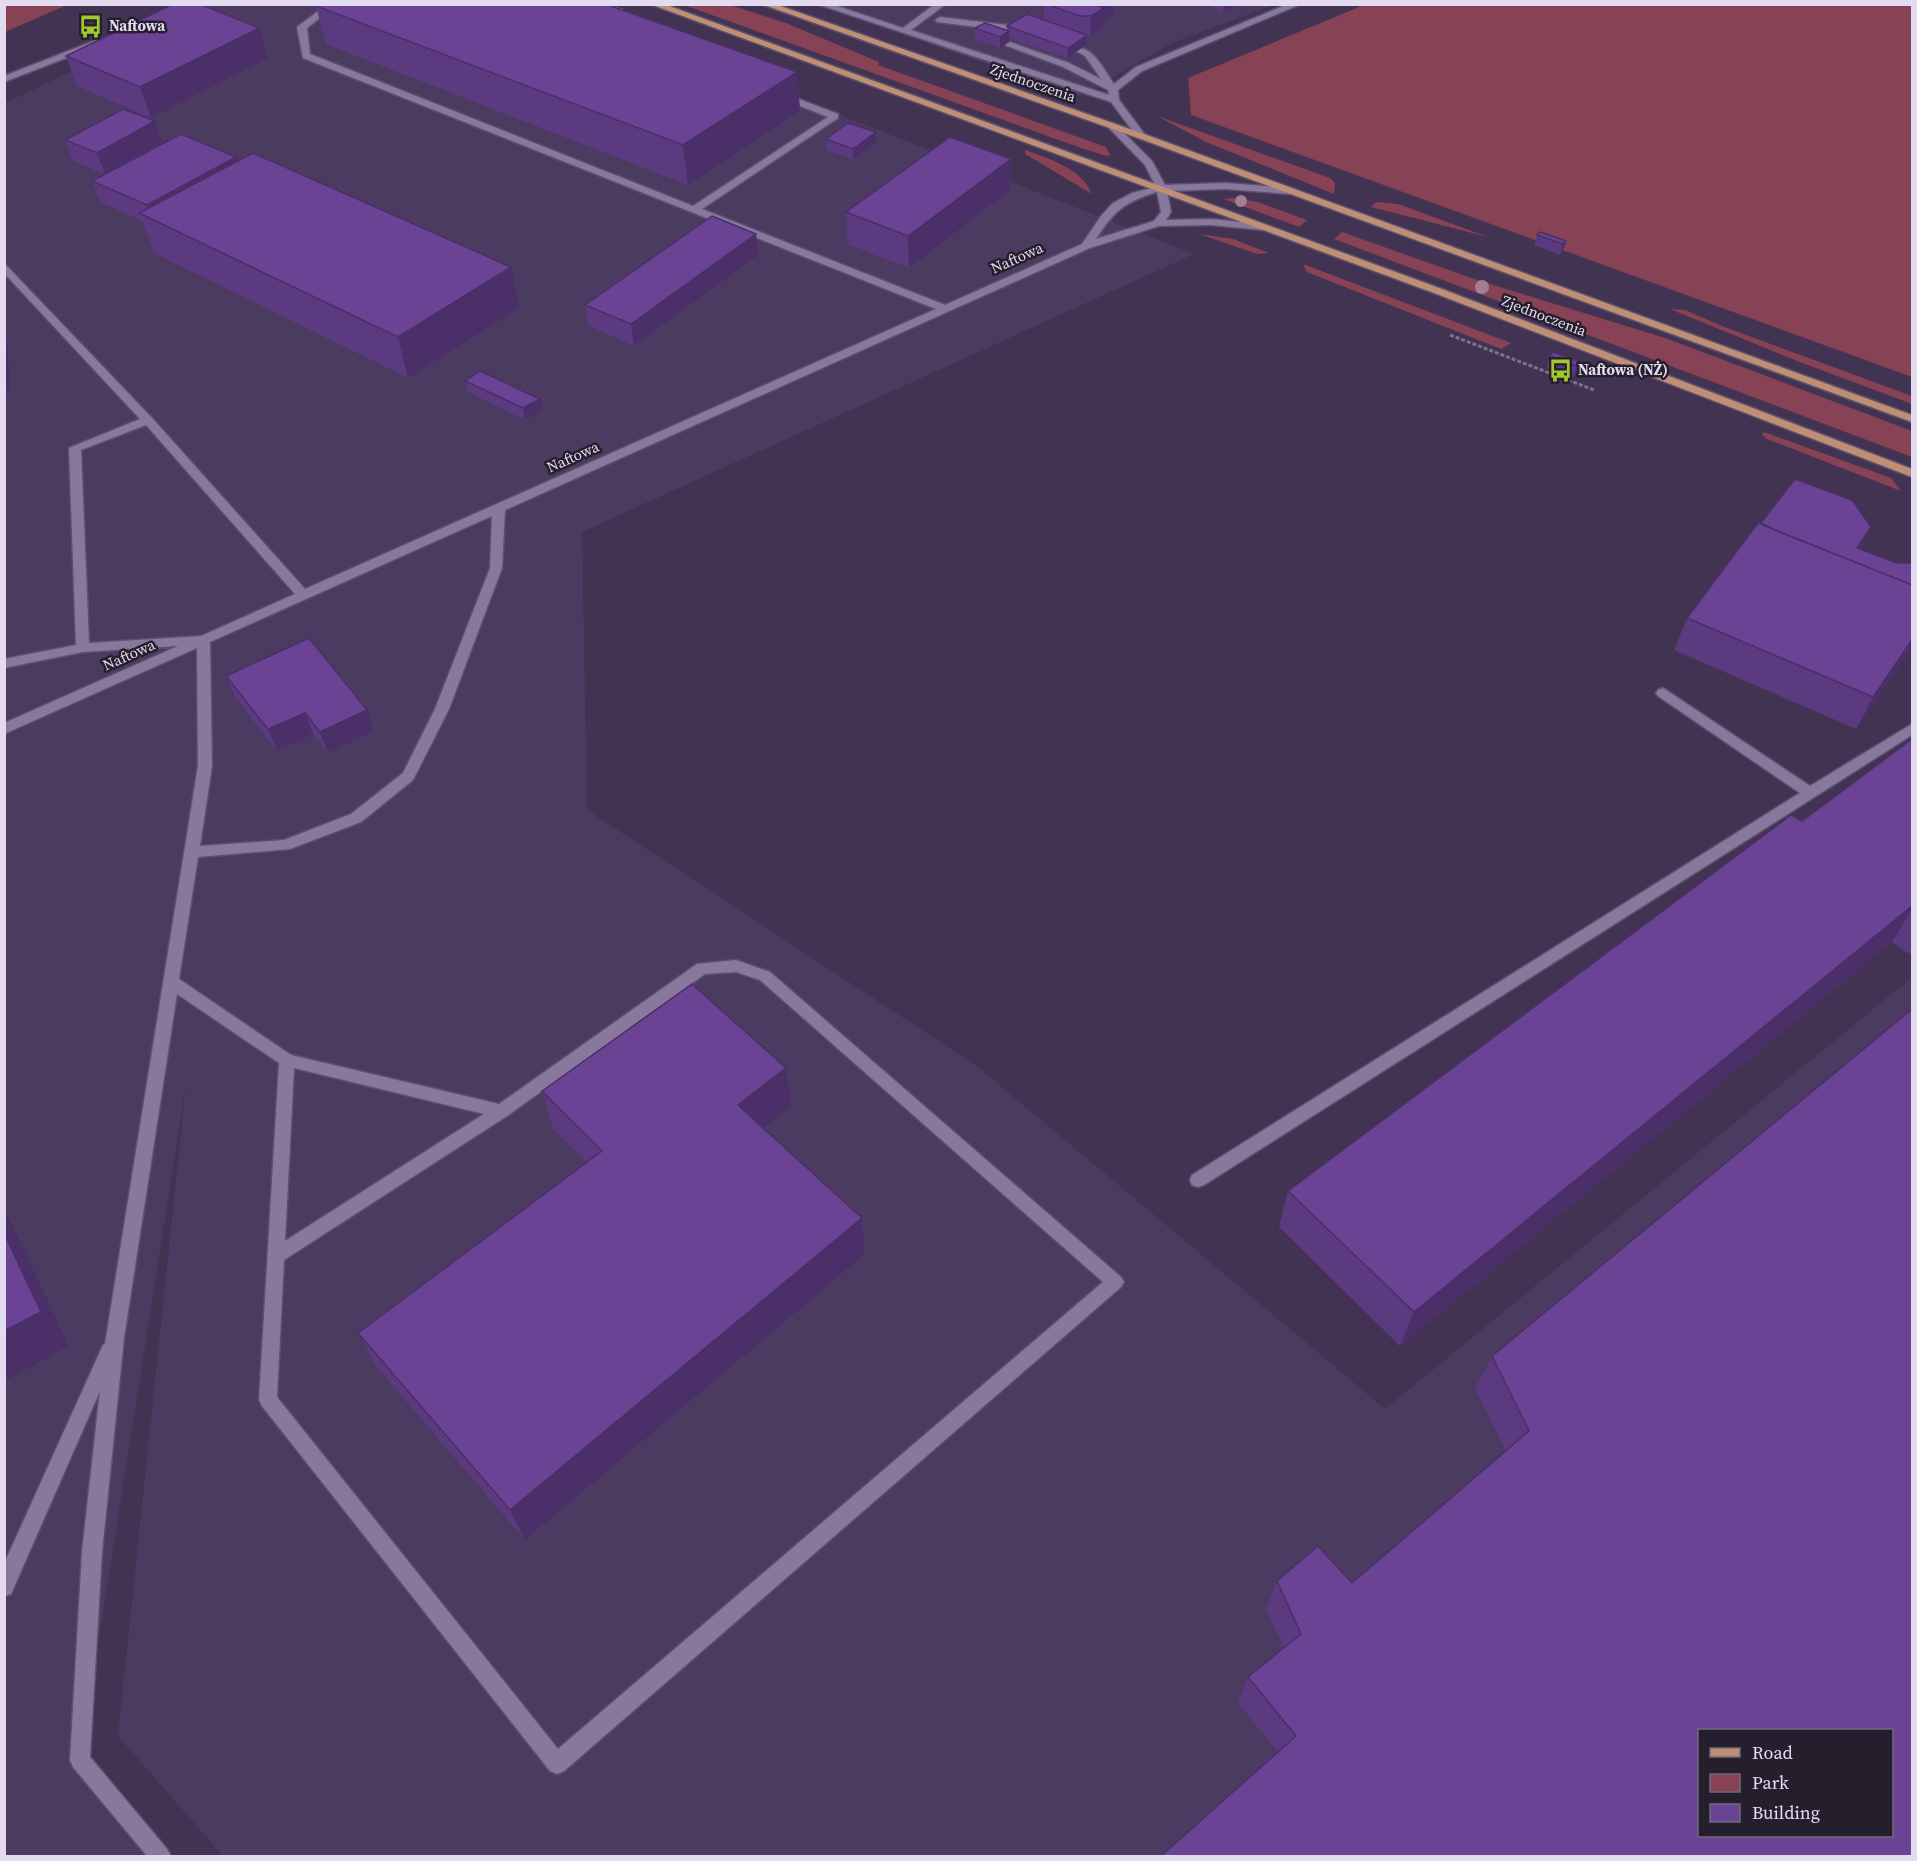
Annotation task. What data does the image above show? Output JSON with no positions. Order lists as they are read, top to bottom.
{
  "streets": {
    "main road": ["Zjednoczenia"],
    "street": ["Naftowa"]
  },
  "crossings": [
    ["Zjednoczenia", "Naftowa"]
  ],
  "places": {
    "bus stop": ["Naftowa", "Naftowa (NŻ)"]
  },
  "legend": ["Road", "Park", "Building"]
}
